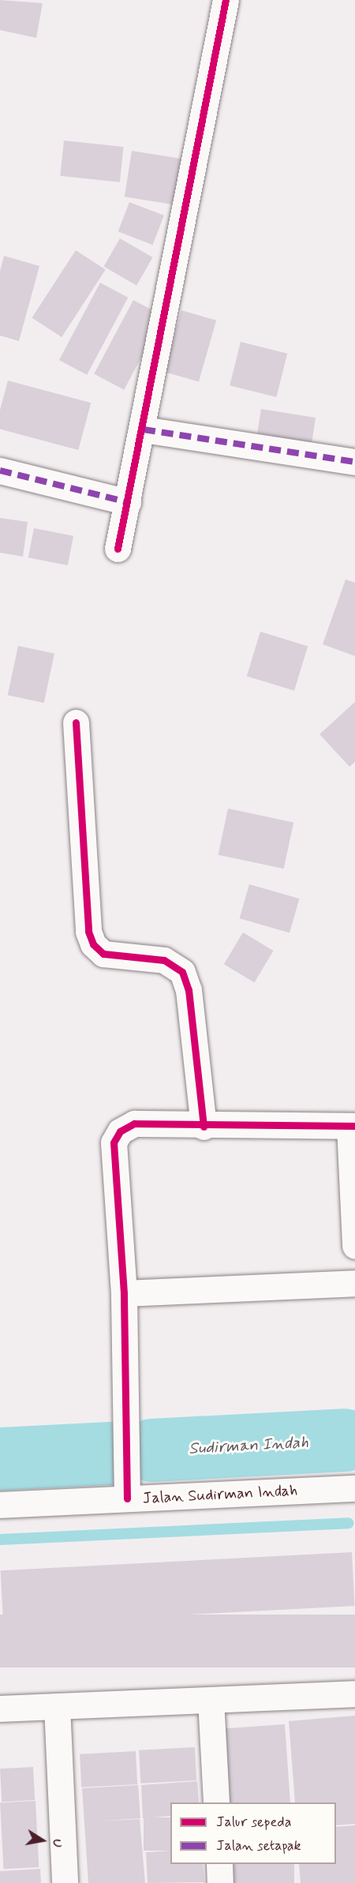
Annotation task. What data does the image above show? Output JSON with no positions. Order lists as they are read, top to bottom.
{
  "streets": {
    "street": ["Jalan Sudirman Indah"]
  },
  "water": ["Sudirman Indah"],
  "legend": ["Jalur sepeda", "Jalan setapak"],
  "north": "right"
}
